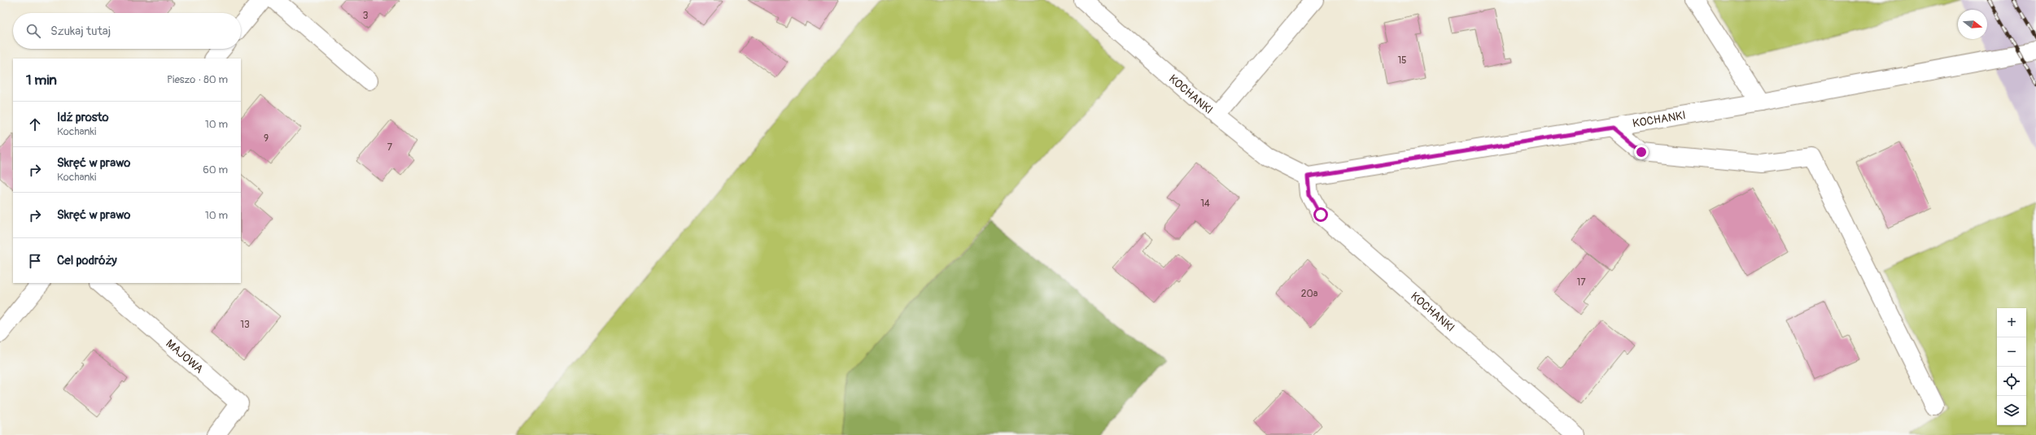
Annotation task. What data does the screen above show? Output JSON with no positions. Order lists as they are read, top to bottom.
{
  "streets": {
    "street": ["KOCHANKI", "MAJOWA"]
  },
  "house_numbers": [
    "3",
    "15",
    "9",
    "7",
    "14",
    "17",
    "20a",
    "13"
  ],
  "north": "right",
  "page": {
    "search": "Szukaj tutaj",
    "heading": ["1 min", "Pieszo · 80 m"],
    "list": [
      ["Idź prosto", "Kochanki", "10 m"],
      ["Skręć w prawo", "Kochanki", "60 m"],
      ["Skręć w prawo", "10 m"],
      "Cel podróży"
    ],
    "map_buttons": ["+", "−"]
  }
}
